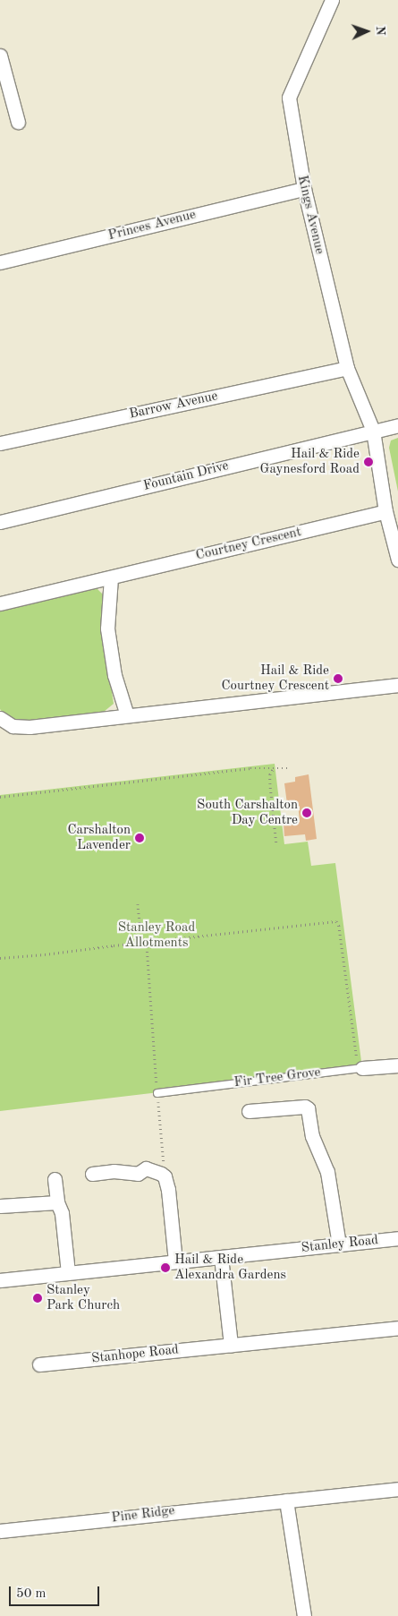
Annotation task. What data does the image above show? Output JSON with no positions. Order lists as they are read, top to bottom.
{
  "streets": {
    "street": [
      "Kings Avenue",
      "Princes Avenue",
      "Barrow Avenue",
      "Fountain Drive",
      "Courtney Crescent",
      "Fir Tree Grove",
      "Stanley Road",
      "Stanhope Road",
      "Pine Ridge"
    ]
  },
  "crossings": [
    ["Kings Avenue", "Princes Avenue"],
    ["Kings Avenue", "Barrow Avenue"],
    ["Kings Avenue", "Fountain Drive"],
    ["Kings Avenue", "Courtney Crescent"]
  ],
  "parks": ["Stanley Road Allotments"],
  "places": [
    "Hail & Ride Gaynesford Road",
    "Hail & Ride Courtney Crescent",
    "South Carshalton Day Centre",
    "Carshalton Lavender",
    "Hail & Ride Alexandra Gardens",
    "Stanley Park Church"
  ],
  "scale_bar": "50 m",
  "north": "right"
}
